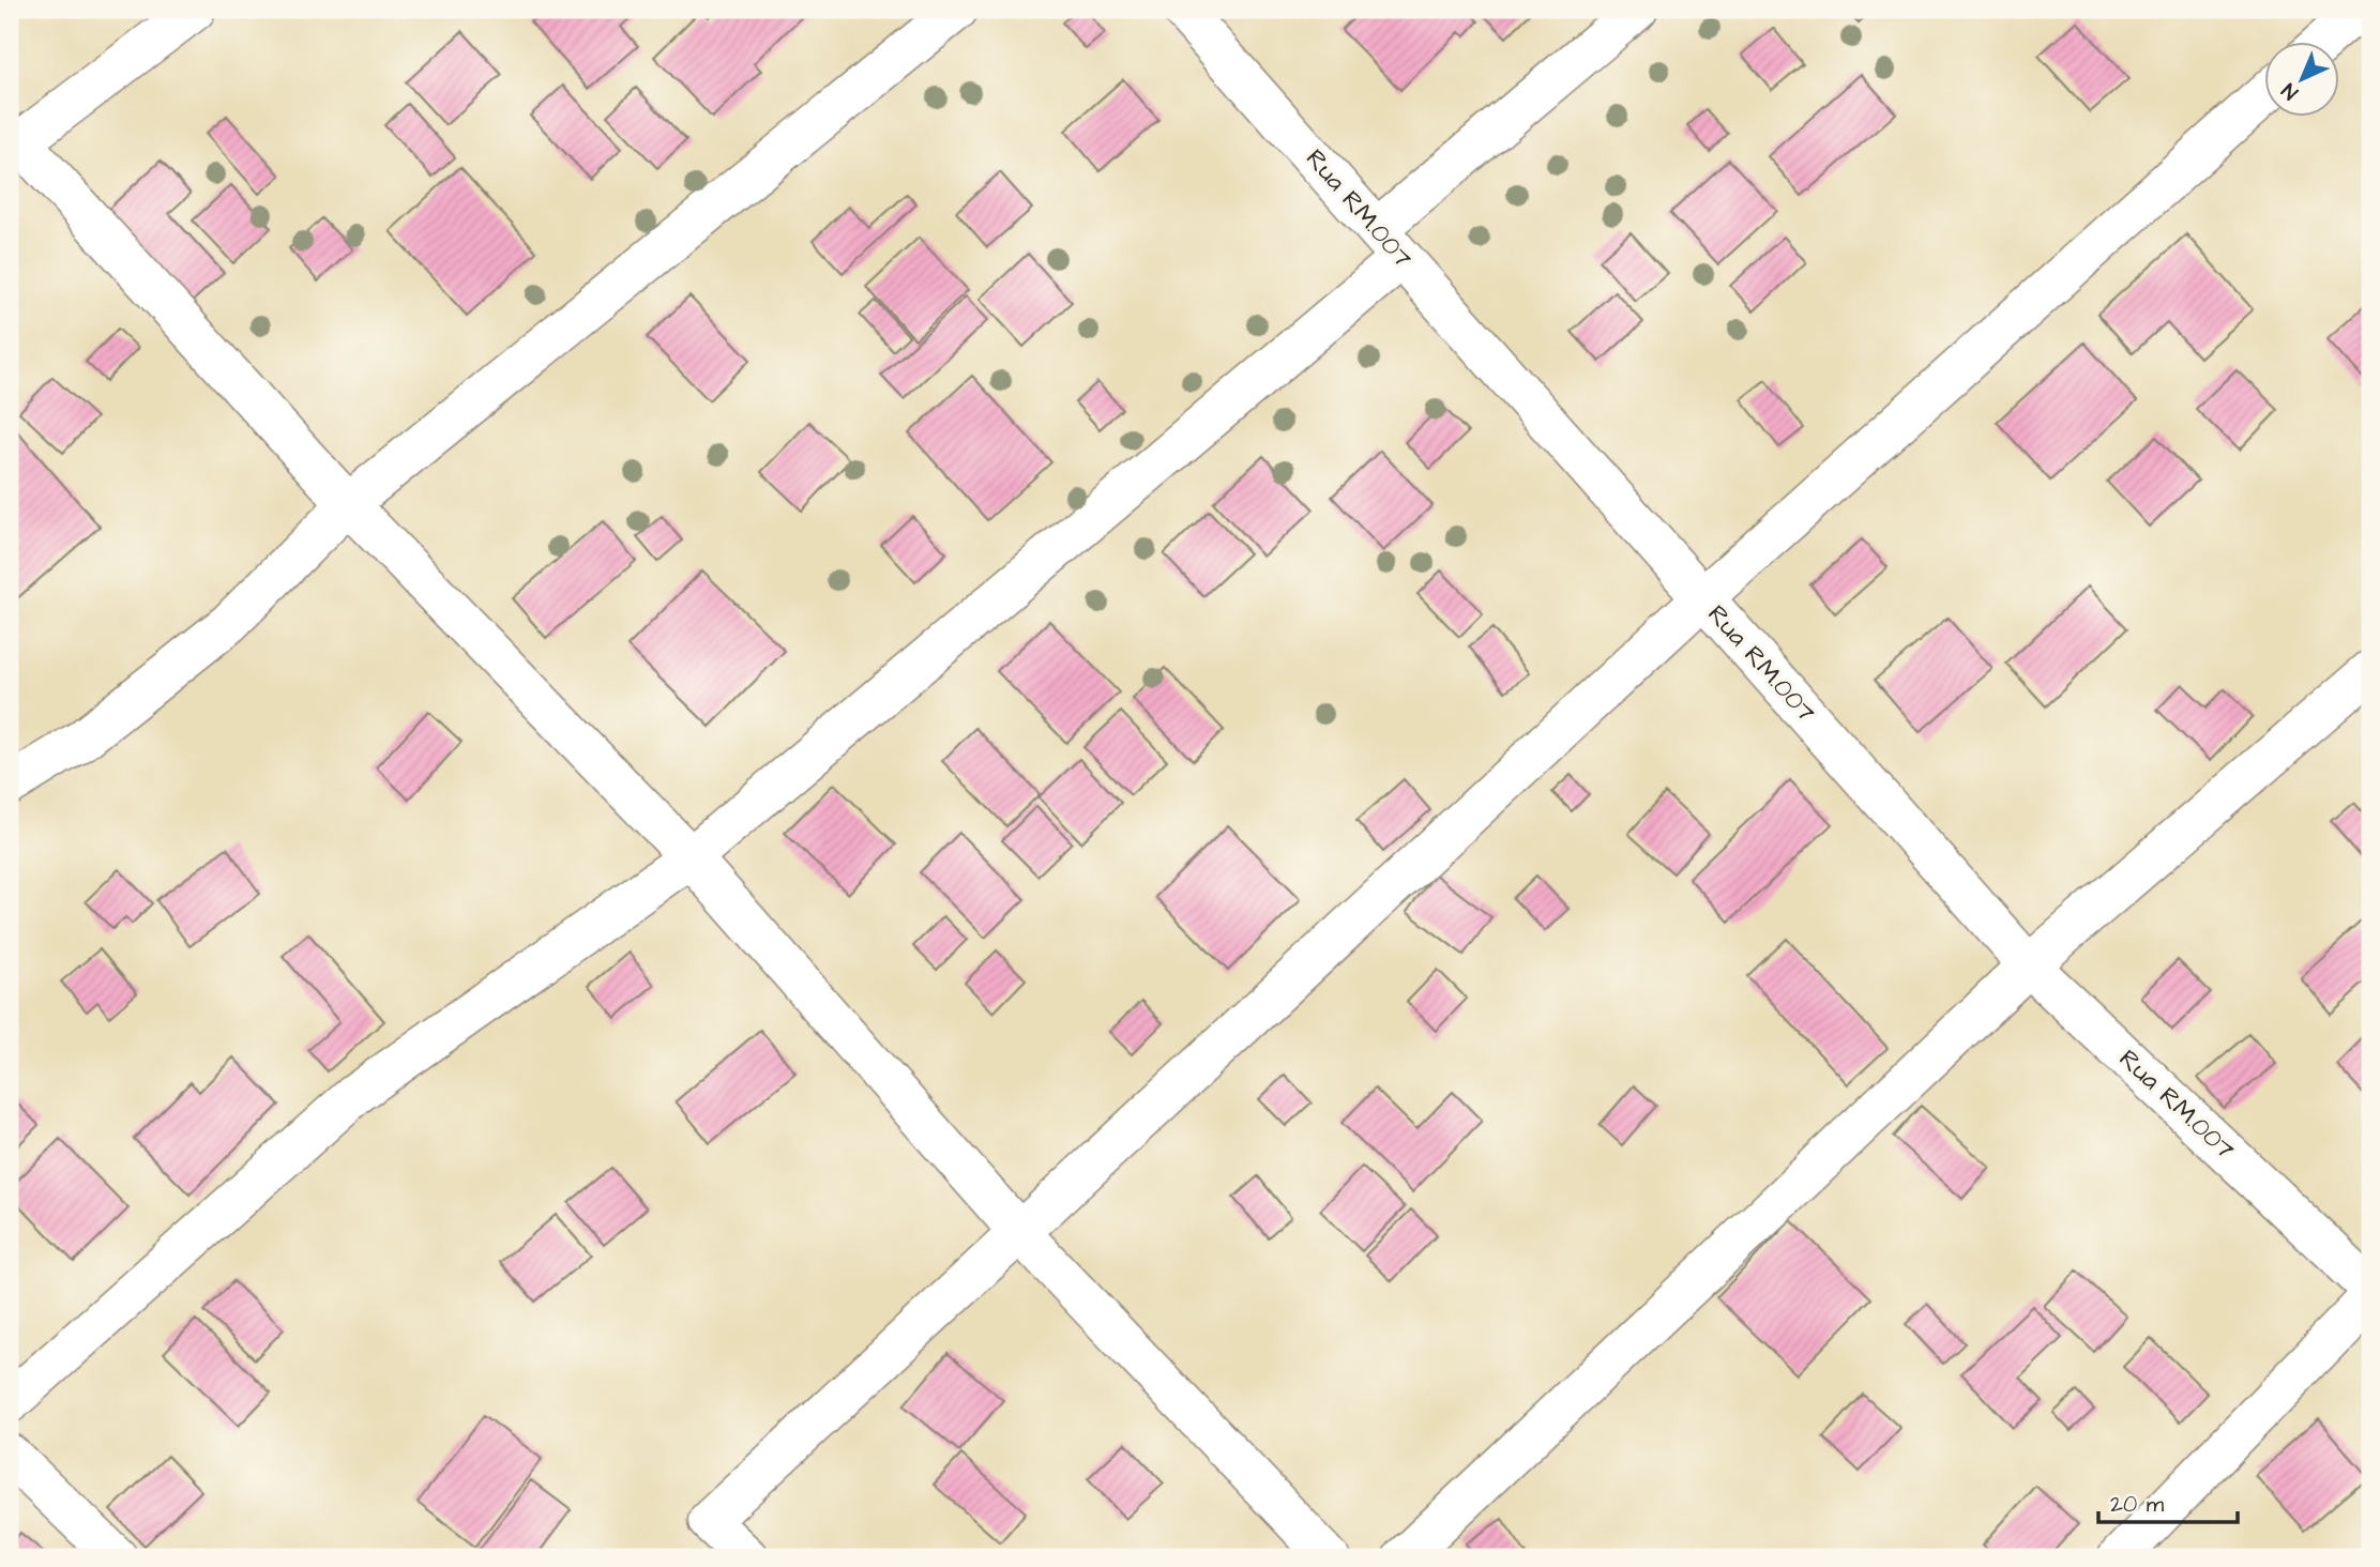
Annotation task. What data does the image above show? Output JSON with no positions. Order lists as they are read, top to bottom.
{
  "streets": {
    "street": ["Rua RM.007"]
  },
  "scale_bar": "20 m",
  "north": "bottom left"
}
